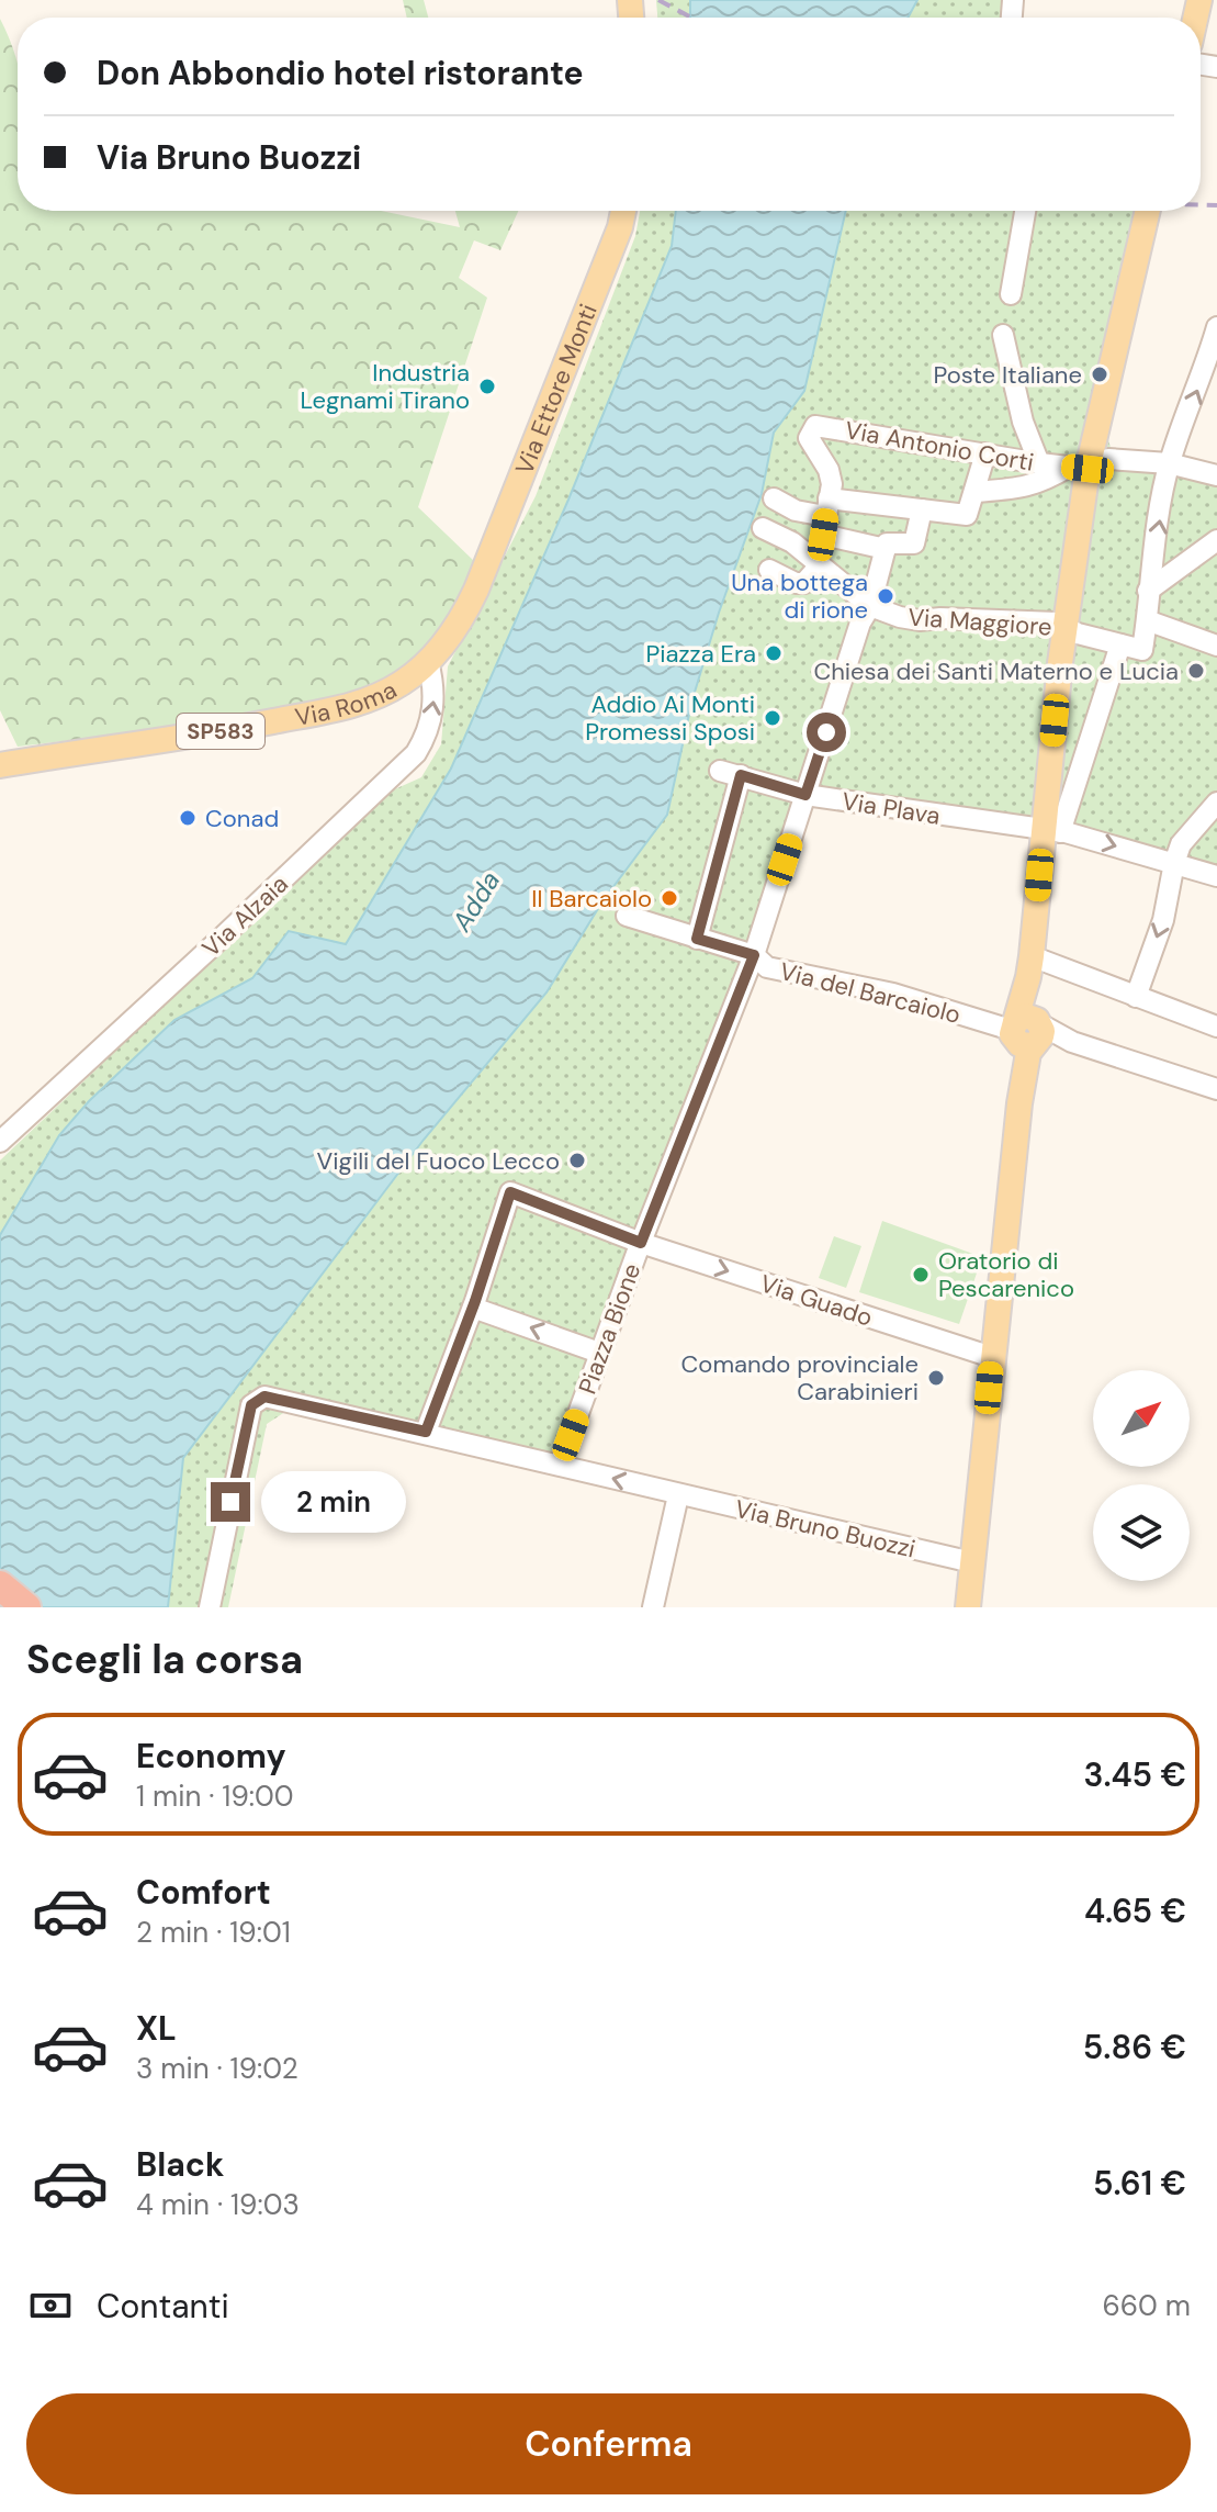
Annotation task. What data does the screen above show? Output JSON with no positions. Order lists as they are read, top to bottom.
{
  "streets": {
    "main road": ["Via Ettore Monti", "Via Roma", "SP583"],
    "street": [
      "Via Antonio Corti",
      "Via Maggiore",
      "Via Plava",
      "Via Alzaia",
      "Via del Barcaiolo",
      "Via Guado",
      "Piazza Bione",
      "Via Bruno Buozzi"
    ]
  },
  "crossings": [
    ["Via Ettore Monti", "Via Roma"],
    ["Via Maggiore", "Piazza Bione"],
    ["Via Roma", "Via Alzaia"],
    ["Via Plava", "Piazza Bione"],
    ["Via del Barcaiolo", "Piazza Bione"],
    ["Via Guado", "Piazza Bione"],
    ["Piazza Bione", "Via Bruno Buozzi"]
  ],
  "one_way": ["Via Alzaia", "Via Guado"],
  "water": ["Adda"],
  "places": [
    "Poste Italiane",
    "Industria Legnami Tirano",
    "Una bottega di rione",
    "Piazza Era",
    "Chiesa dei Santi Materno e Lucia",
    "Addio Ai Monti Promessi Sposi",
    "Conad",
    "Il Barcaiolo",
    "Vigili del Fuoco Lecco",
    "Oratorio di Pescarenico",
    "Comando provinciale Carabinieri"
  ],
  "north": "top right",
  "page": {
    "banner": ["Don Abbondio hotel ristorante", "Via Bruno Buozzi"],
    "bubble": "2 min",
    "heading": "Scegli la corsa",
    "list": [
      {
        "name": "Economy",
        "note": "1 min · 19:00",
        "value": "3.45 €"
      },
      {
        "name": "Comfort",
        "note": "2 min · 19:01",
        "value": "4.65 €"
      },
      {
        "name": "XL",
        "note": "3 min · 19:02",
        "value": "5.86 €"
      },
      {
        "name": "Black",
        "note": "4 min · 19:03",
        "value": "5.61 €"
      }
    ],
    "pay": ["Contanti", "660 m"],
    "buttons": "Conferma"
  }
}
